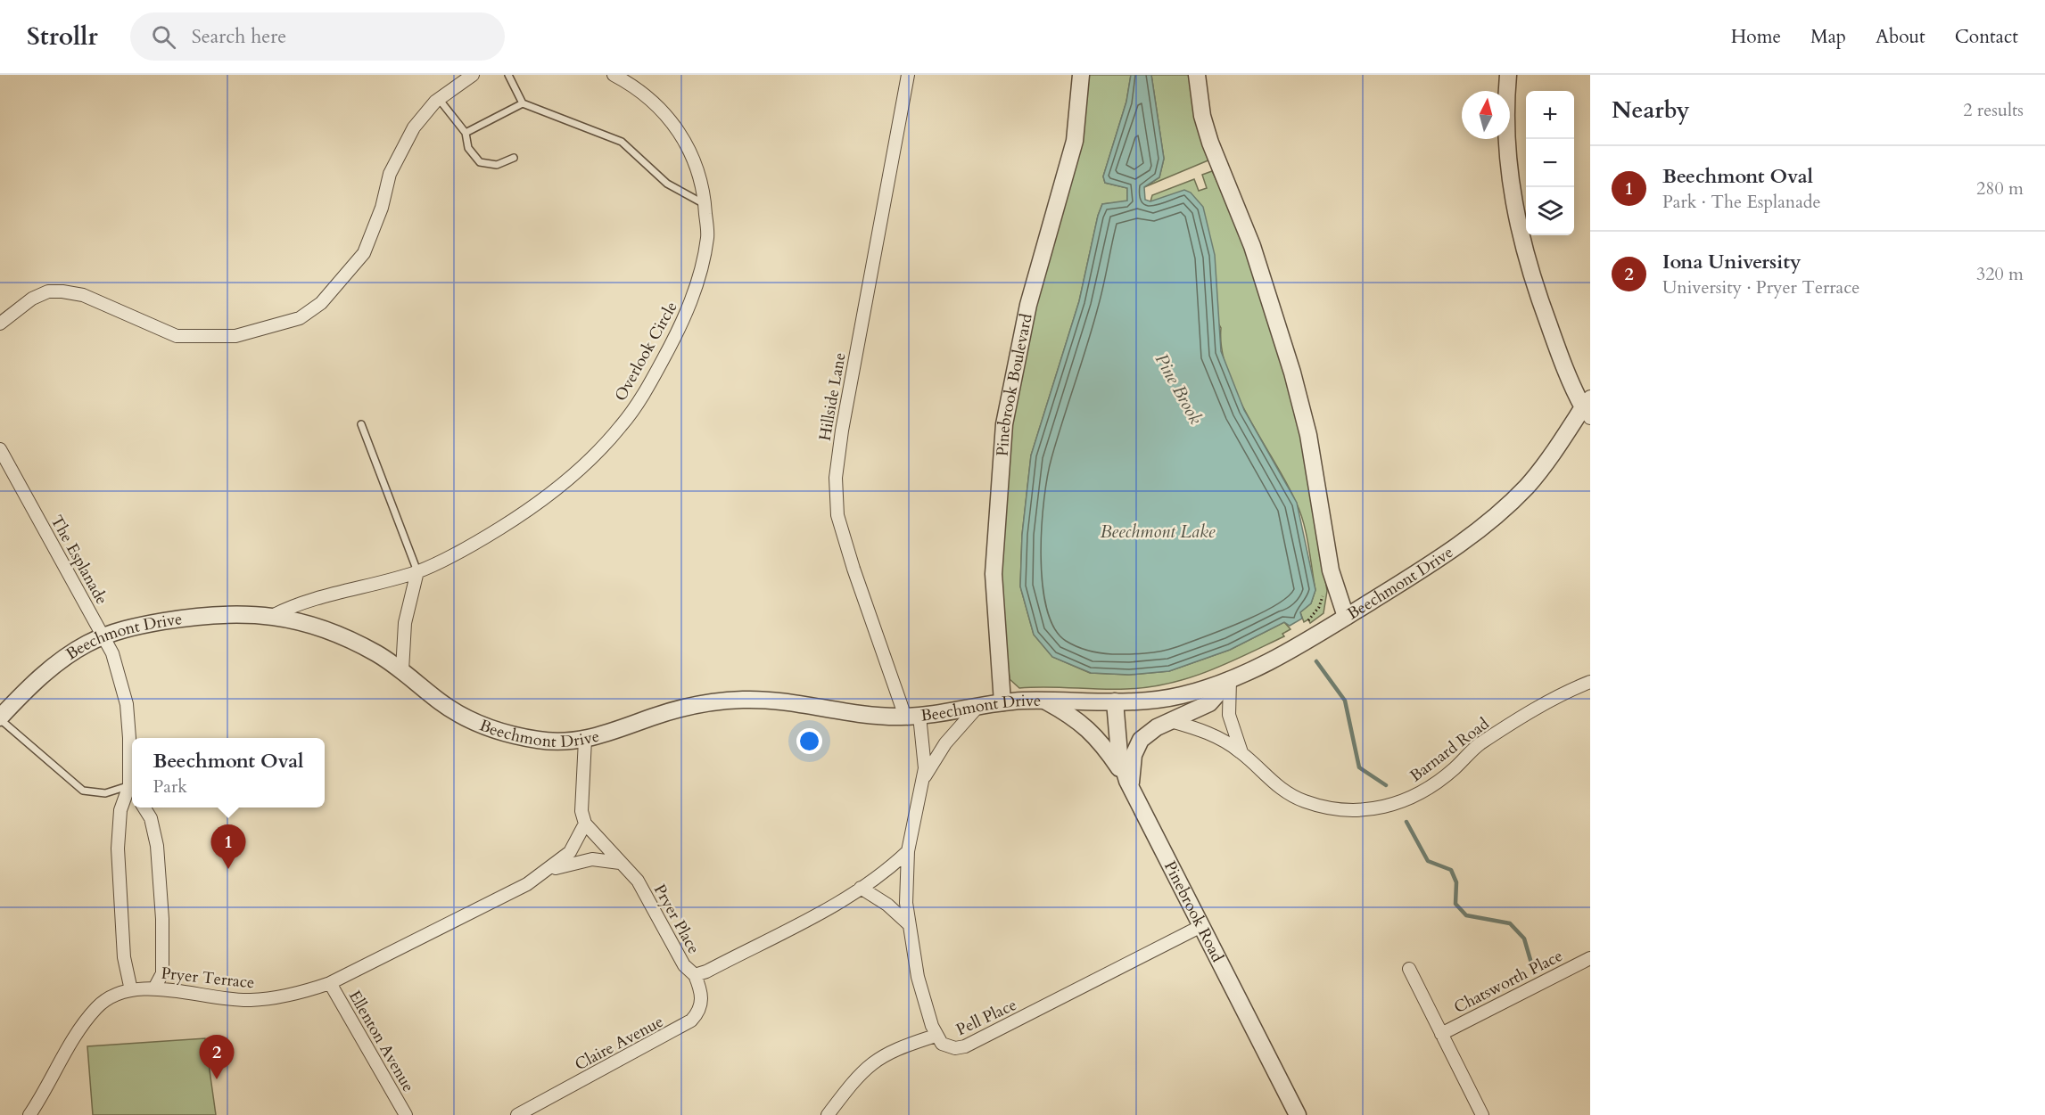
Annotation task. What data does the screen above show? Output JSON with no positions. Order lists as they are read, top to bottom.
{
  "streets": {
    "street": [
      "Overlook Circle",
      "Pinebrook Boulevard",
      "Hillside Lane",
      "The Esplanade",
      "Beechmont Drive",
      "Barnard Road",
      "Pinebrook Road",
      "Pryer Place",
      "Pryer Terrace",
      "Chatsworth Place",
      "Pell Place",
      "Ellenton Avenue",
      "Claire Avenue"
    ]
  },
  "crossings": [
    ["Overlook Circle", "Beechmont Drive"],
    ["Pinebrook Boulevard", "Beechmont Drive"],
    ["Hillside Lane", "Beechmont Drive"],
    ["Hillside Lane", "Pell Place"],
    ["The Esplanade", "Beechmont Drive"],
    ["The Esplanade", "Pryer Terrace"],
    ["Beechmont Drive", "Barnard Road"],
    ["Beechmont Drive", "Pinebrook Road"],
    ["Beechmont Drive", "Pell Place"],
    ["Pinebrook Road", "Pell Place"],
    ["Pryer Place", "Pryer Terrace"],
    ["Pryer Place", "Pell Place"],
    ["Pryer Place", "Claire Avenue"],
    ["Pryer Terrace", "Ellenton Avenue"]
  ],
  "water": ["Pine Brook", "Beechmont Lake"],
  "north": "top",
  "page": {
    "header": "Strollr",
    "search": "Search here",
    "nav": [
      "Home",
      "Map",
      "About",
      "Contact"
    ],
    "heading": ["Nearby", "2 results"],
    "map_buttons": ["+", "−"],
    "list": [
      {
        "mark": "1",
        "name": "Beechmont Oval",
        "note": "Park · The Esplanade",
        "value": "280 m"
      },
      {
        "mark": "2",
        "name": "Iona University",
        "note": "University · Pryer Terrace",
        "value": "320 m"
      }
    ],
    "popup": ["Beechmont Oval", "Park"],
    "pins": ["1", "2"]
  }
}
